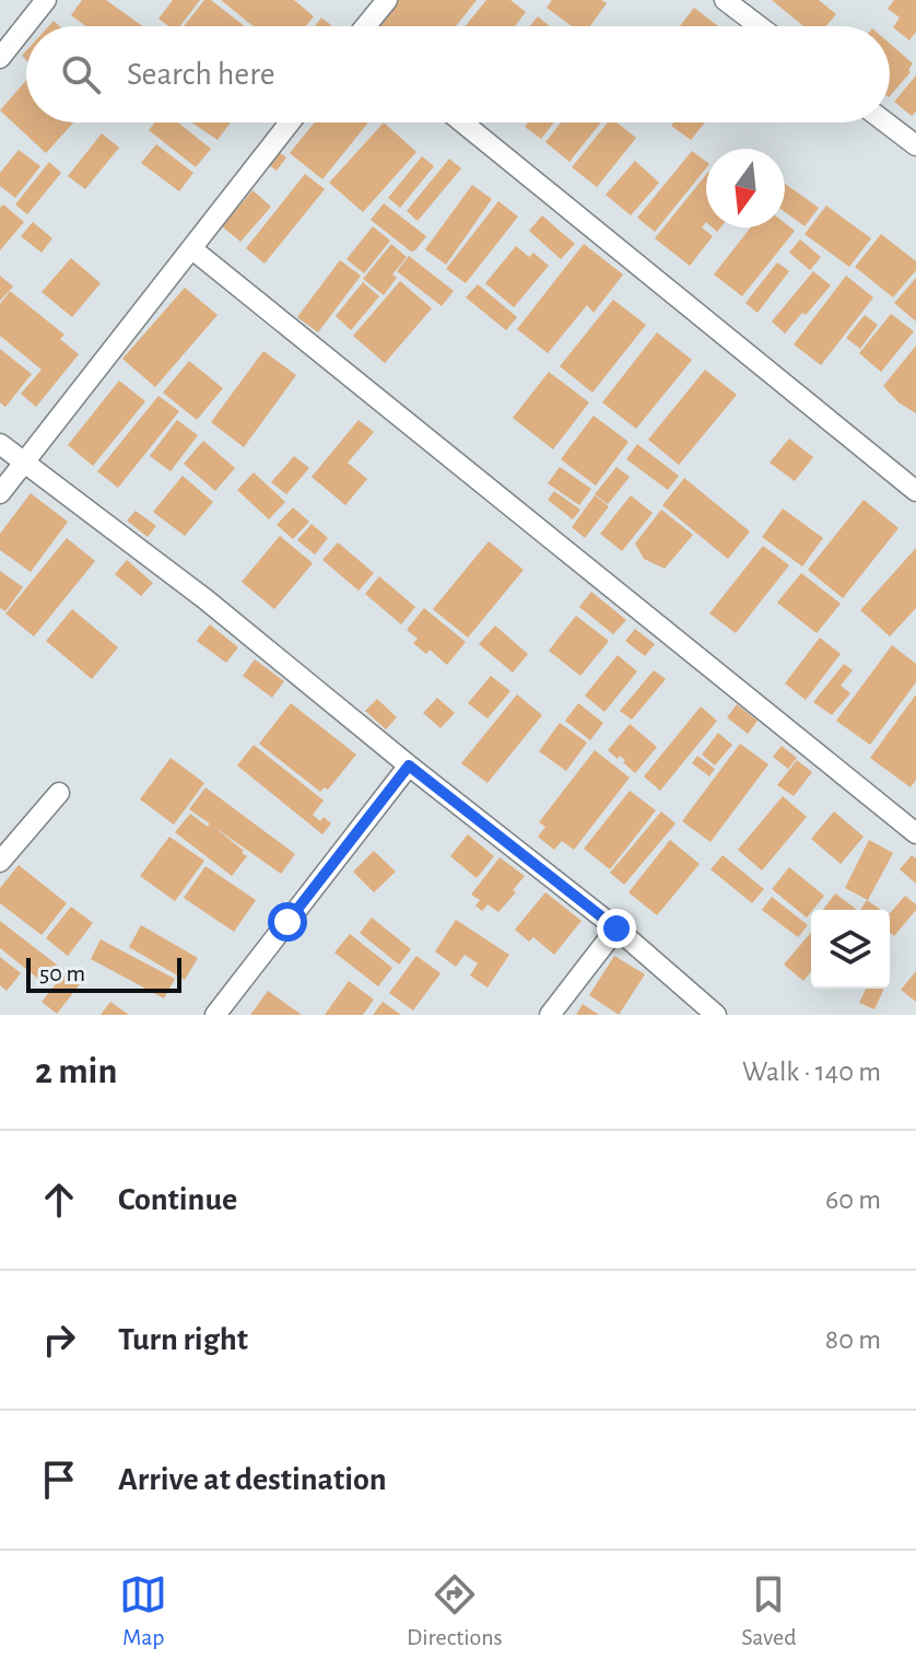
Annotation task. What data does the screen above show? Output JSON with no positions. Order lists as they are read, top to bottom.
{
  "scale_bar": "50 m",
  "north": "bottom",
  "page": {
    "search": "Search here",
    "scale": "50 m",
    "heading": ["2 min", "Walk · 140 m"],
    "list": [
      ["Continue", "60 m"],
      ["Turn right", "80 m"],
      "Arrive at destination"
    ],
    "nav": ["Map", "Directions", "Saved"]
  }
}
